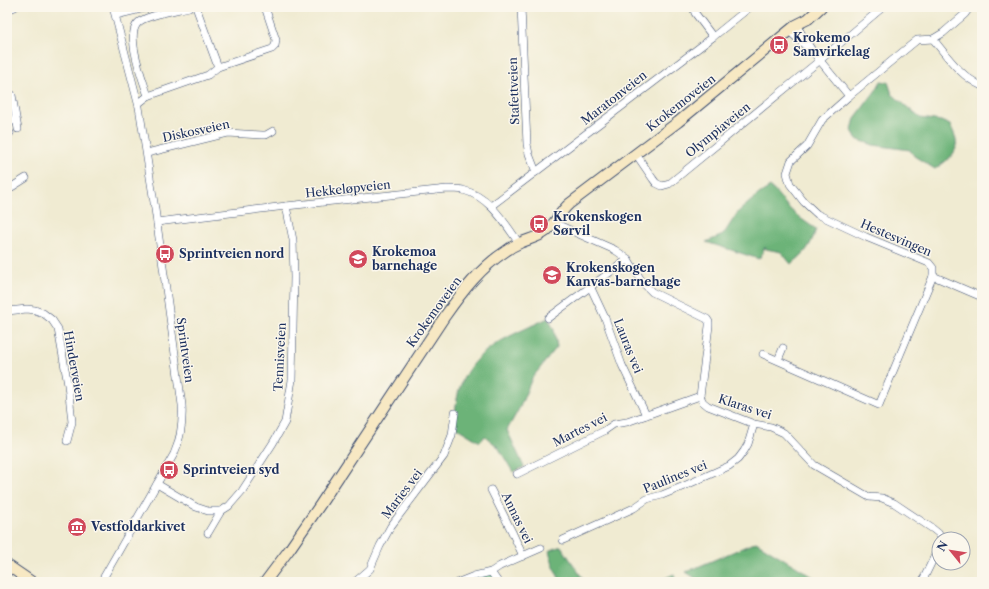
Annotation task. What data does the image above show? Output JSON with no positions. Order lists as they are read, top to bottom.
{
  "streets": {
    "main road": ["Krokemoveien"],
    "street": [
      "Stafettveien",
      "Maratonveien",
      "Olympiaveien",
      "Diskosveien",
      "Hekkeløpveien",
      "Hestesvingen",
      "Lauras vei",
      "Sprintveien",
      "Tennisveien",
      "Hinderveien",
      "Klaras vei",
      "Martes vei",
      "Paulines vei",
      "Maries vei",
      "Annas vei"
    ]
  },
  "crossings": [
    ["Stafettveien", "Maratonveien"],
    ["Maratonveien", "Hekkeløpveien"],
    ["Krokemoveien", "Olympiaveien"],
    ["Krokemoveien", "Hekkeløpveien"],
    ["Diskosveien", "Sprintveien"],
    ["Hekkeløpveien", "Sprintveien"],
    ["Hekkeløpveien", "Tennisveien"],
    ["Lauras vei", "Martes vei"],
    ["Klaras vei", "Martes vei"],
    ["Klaras vei", "Paulines vei"]
  ],
  "places": {
    "bus stop": [
      "Krokemo Samvirkelag",
      "Krokenskogen Sørvil",
      "Sprintveien nord",
      "Sprintveien syd"
    ],
    "school or university": ["Krokemoa barnehage", "Krokenskogen Kanvas-barnehage"],
    "museum": ["Vestfoldarkivet"]
  },
  "north": "top left"
}
